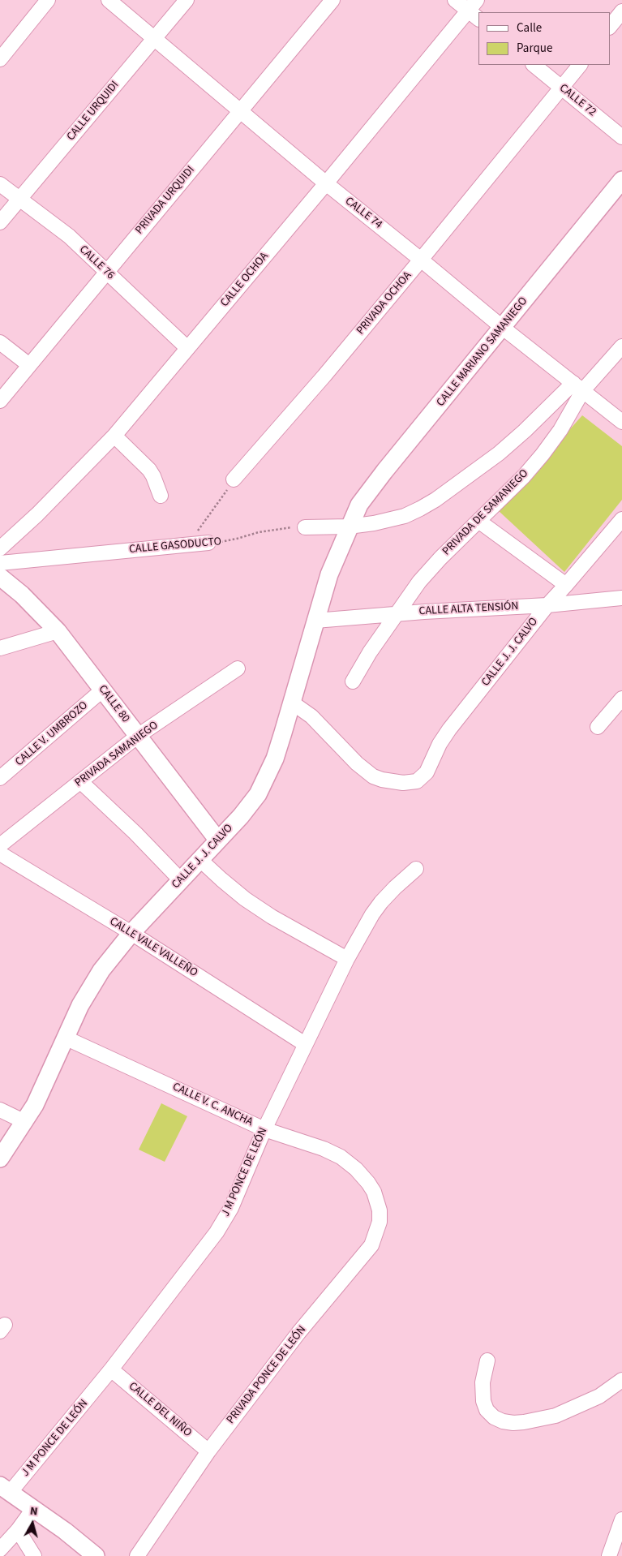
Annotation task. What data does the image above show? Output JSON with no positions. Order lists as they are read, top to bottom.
{
  "streets": {
    "street": [
      "CALLE 72",
      "CALLE URQUIDI",
      "PRIVADA URQUIDI",
      "CALLE 74",
      "CALLE 76",
      "CALLE OCHOA",
      "PRIVADA OCHOA",
      "CALLE MARIANO SAMANIEGO",
      "PRIVADA DE SAMANIEGO",
      "CALLE GASODUCTO",
      "CALLE ALTA TENSIÓN",
      "CALLE J. J. CALVO",
      "CALLE 80",
      "CALLE V. UMBROZO",
      "PRIVADA SAMANIEGO",
      "CALLE VALE VALLEÑO",
      "CALLE V. C. ANCHA",
      "J M PONCE DE LEÓN",
      "PRIVADA PONCE DE LEÓN",
      "CALLE DEL NIÑO"
    ]
  },
  "crossings": [
    ["CALLE 72", "PRIVADA OCHOA"],
    ["CALLE URQUIDI", "CALLE 74"],
    ["CALLE URQUIDI", "CALLE 76"],
    ["PRIVADA URQUIDI", "CALLE 74"],
    ["PRIVADA URQUIDI", "CALLE 76"],
    ["CALLE 74", "CALLE OCHOA"],
    ["CALLE 74", "PRIVADA OCHOA"],
    ["CALLE 74", "CALLE MARIANO SAMANIEGO"],
    ["CALLE 74", "PRIVADA DE SAMANIEGO"],
    ["CALLE 76", "CALLE OCHOA"],
    ["CALLE MARIANO SAMANIEGO", "PRIVADA DE SAMANIEGO"],
    ["CALLE MARIANO SAMANIEGO", "CALLE J. J. CALVO"],
    ["PRIVADA DE SAMANIEGO", "CALLE ALTA TENSIÓN"],
    ["PRIVADA DE SAMANIEGO", "CALLE J. J. CALVO"],
    ["CALLE ALTA TENSIÓN", "CALLE J. J. CALVO"],
    ["CALLE J. J. CALVO", "CALLE 80"],
    ["CALLE J. J. CALVO", "CALLE VALE VALLEÑO"],
    ["CALLE J. J. CALVO", "CALLE V. C. ANCHA"],
    ["CALLE 80", "CALLE V. UMBROZO"],
    ["CALLE 80", "PRIVADA SAMANIEGO"],
    ["CALLE VALE VALLEÑO", "J M PONCE DE LEÓN"],
    ["CALLE V. C. ANCHA", "J M PONCE DE LEÓN"],
    ["CALLE V. C. ANCHA", "PRIVADA PONCE DE LEÓN"],
    ["J M PONCE DE LEÓN", "CALLE DEL NIÑO"],
    ["PRIVADA PONCE DE LEÓN", "CALLE DEL NIÑO"]
  ],
  "legend": ["Calle", "Parque"],
  "north": "top"
}
